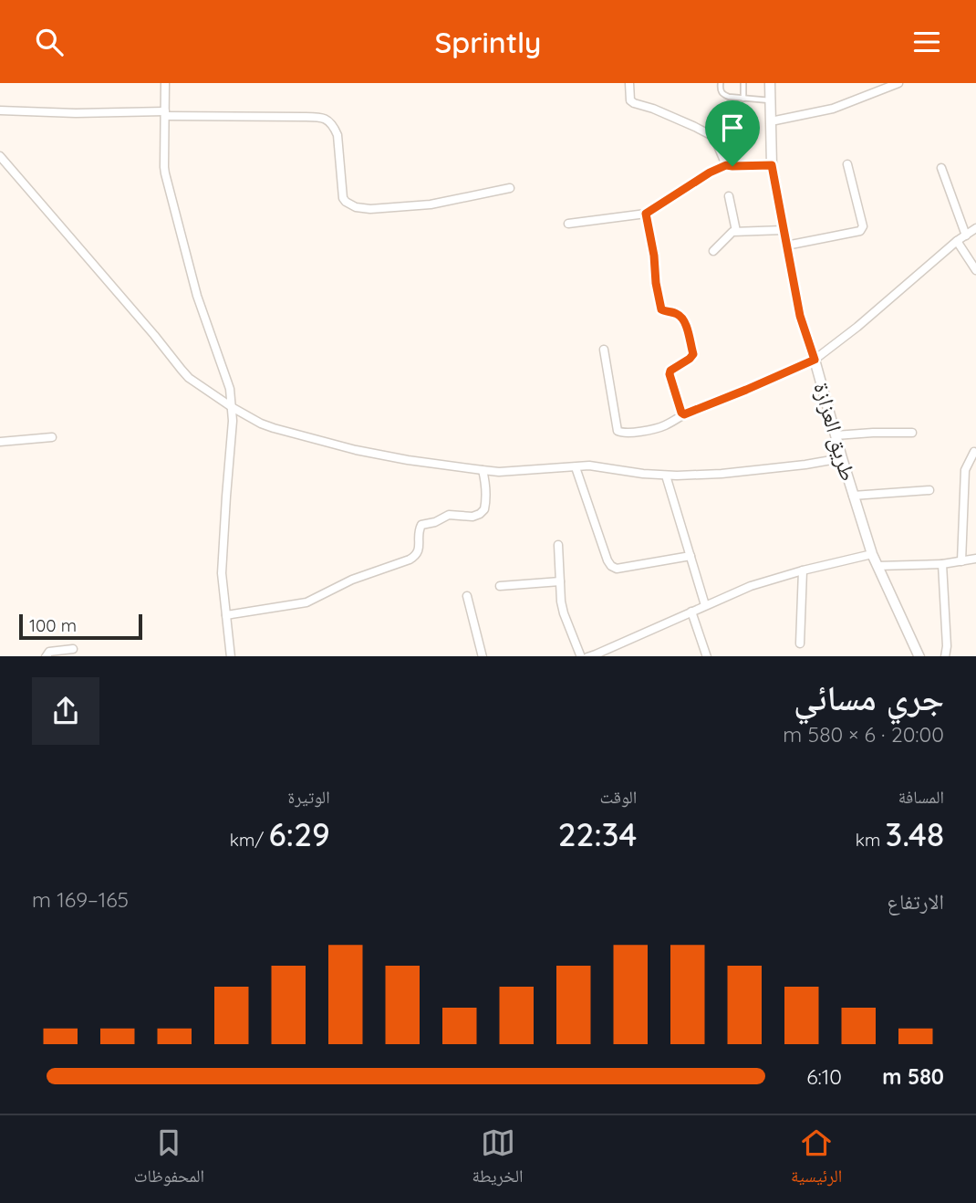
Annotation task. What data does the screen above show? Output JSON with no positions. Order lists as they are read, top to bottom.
{
  "streets": {
    "street": ["طريق العزازة"]
  },
  "scale_bar": "100 m",
  "page": {
    "header": "Sprintly",
    "scale": "100 m",
    "heading": ["جري مسائي", "20:00 · 6 × 580 m"],
    "stats": [
      ["المسافة", "3.48 km"],
      ["الوقت", "22:34"],
      ["الوتيرة", "6:29 /km"]
    ],
    "chart": ["الارتفاع", "165–169 m"],
    "list": [
      {
        "name": "580 m",
        "note": "6:10"
      }
    ],
    "tabs": ["الرئيسية", "الخريطة", "المحفوظات"]
  }
}
